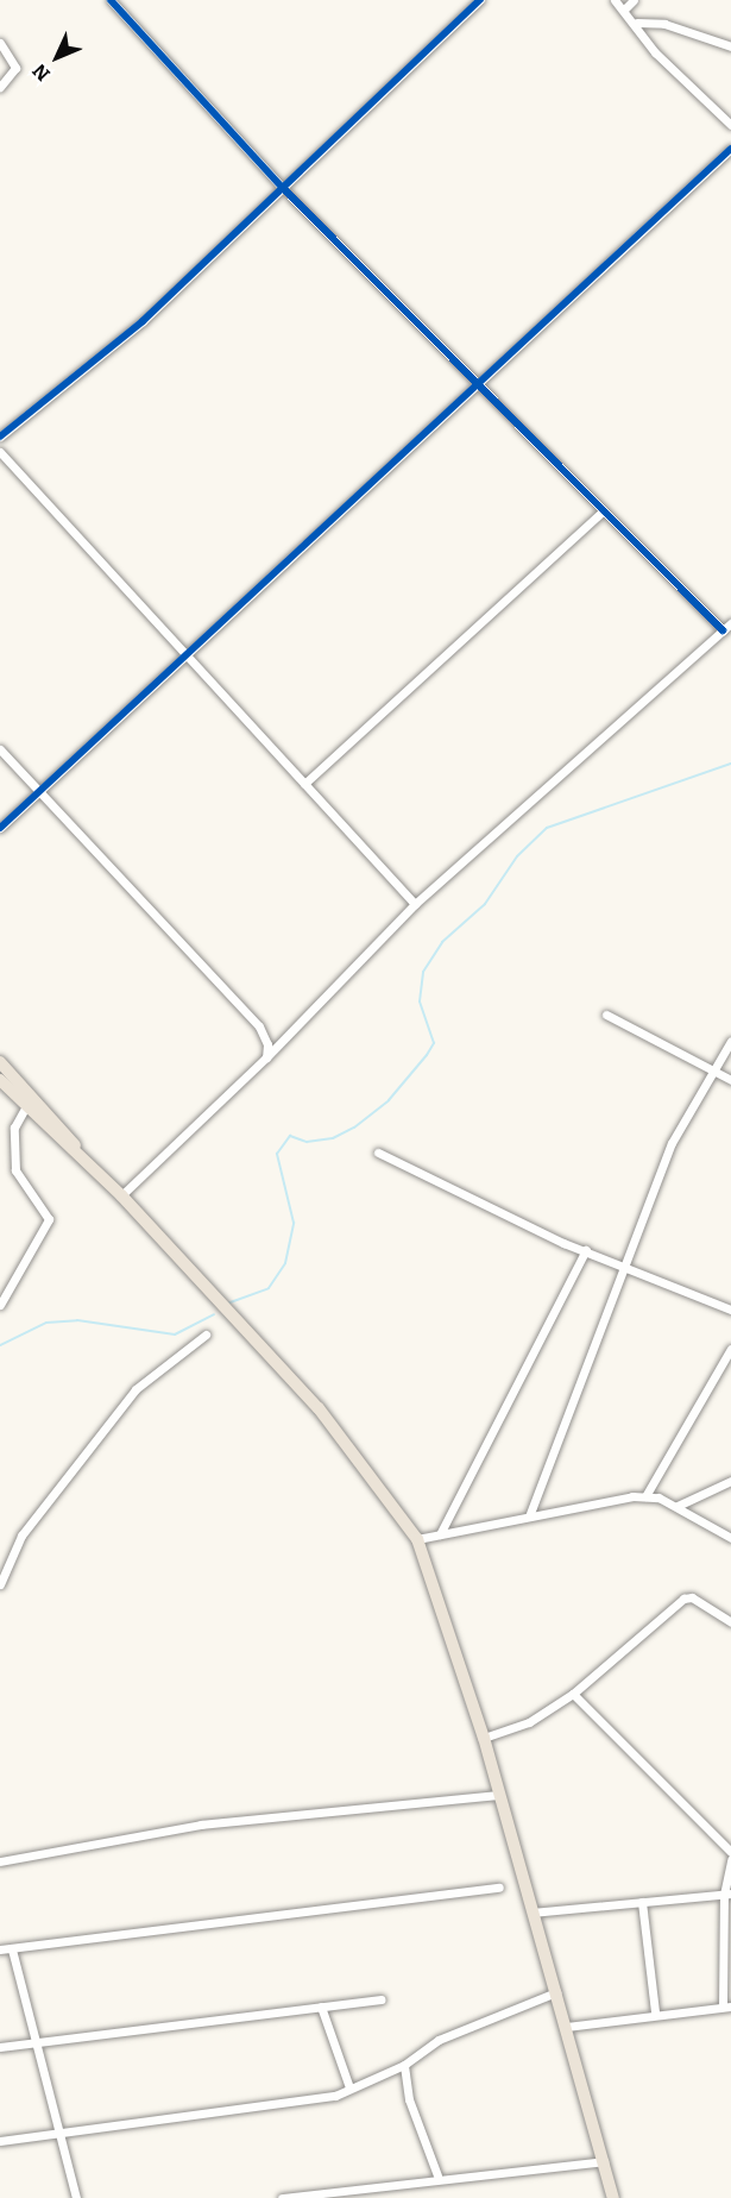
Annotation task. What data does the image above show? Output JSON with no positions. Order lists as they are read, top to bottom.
{
  "north": "bottom left"
}
